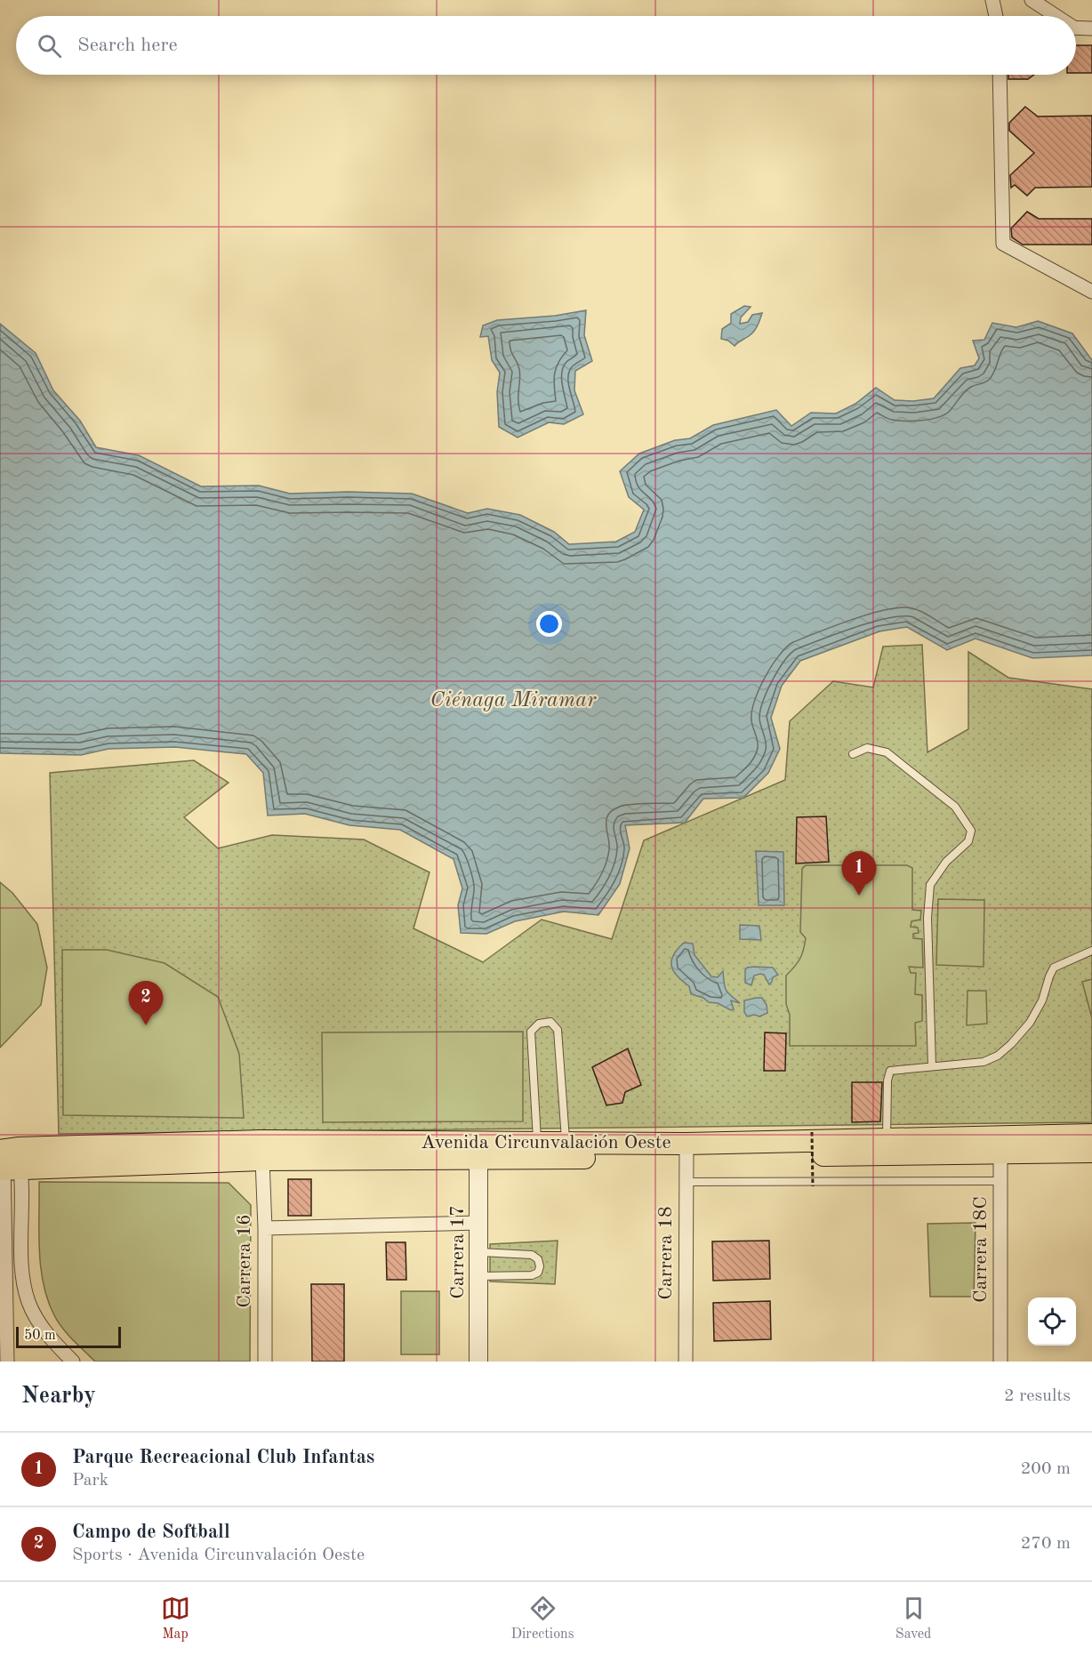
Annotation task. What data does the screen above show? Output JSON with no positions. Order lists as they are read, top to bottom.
{
  "streets": {
    "main road": ["Avenida Circunvalación Oeste"],
    "street": [
      "Carrera 18C",
      "Carrera 17",
      "Carrera 18",
      "Carrera 16"
    ]
  },
  "crossings": [
    ["Avenida Circunvalación Oeste", "Carrera 18C"],
    ["Avenida Circunvalación Oeste", "Carrera 17"],
    ["Avenida Circunvalación Oeste", "Carrera 18"],
    ["Avenida Circunvalación Oeste", "Carrera 16"]
  ],
  "water": ["Ciénaga Miramar"],
  "scale_bar": "50 m",
  "page": {
    "search": "Search here",
    "pins": ["1", "2"],
    "scale": "50 m",
    "heading": ["Nearby", "2 results"],
    "list": [
      {
        "mark": "1",
        "name": "Parque Recreacional Club Infantas",
        "note": "Park",
        "value": "200 m"
      },
      {
        "mark": "2",
        "name": "Campo de Softball",
        "note": "Sports · Avenida Circunvalación Oeste",
        "value": "270 m"
      }
    ],
    "nav": ["Map", "Directions", "Saved"]
  }
}
